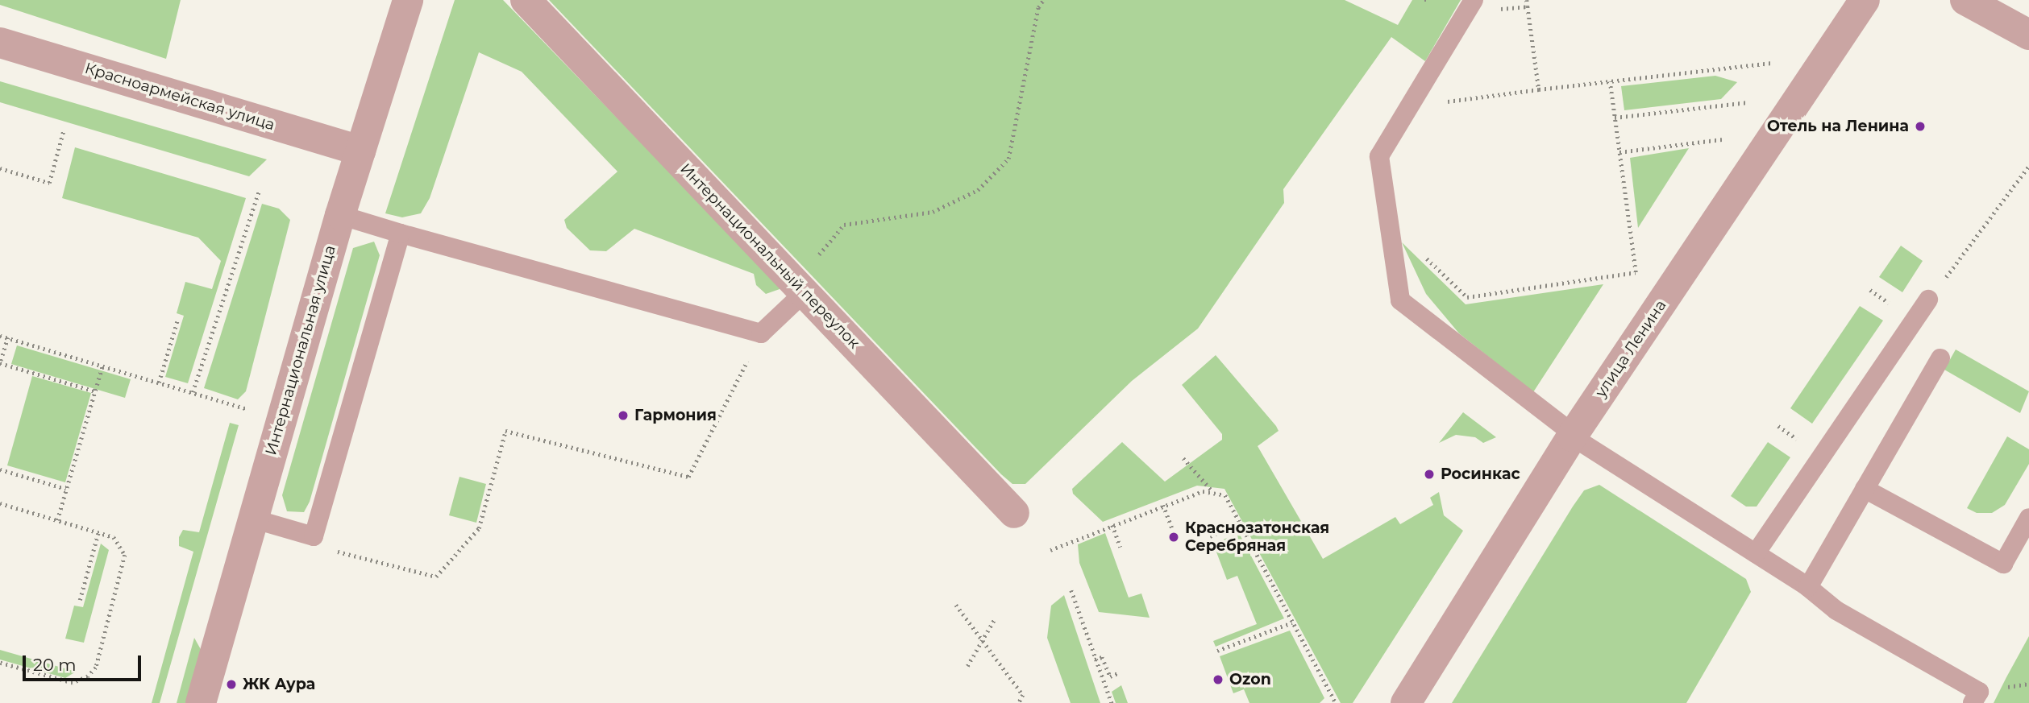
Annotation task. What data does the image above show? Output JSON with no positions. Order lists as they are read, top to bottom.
{
  "streets": {
    "street": [
      "Красноармейская улица",
      "Интернациональный переулок",
      "улица Ленина",
      "Интернациональная улица"
    ]
  },
  "crossings": [
    ["Красноармейская улица", "Интернациональная улица"]
  ],
  "places": [
    "Отель на Ленина",
    "Гармония",
    "Росинкас",
    "Краснозатонская Серебряная",
    "Ozon",
    "ЖК Аура"
  ],
  "scale_bar": "20 m"
}
